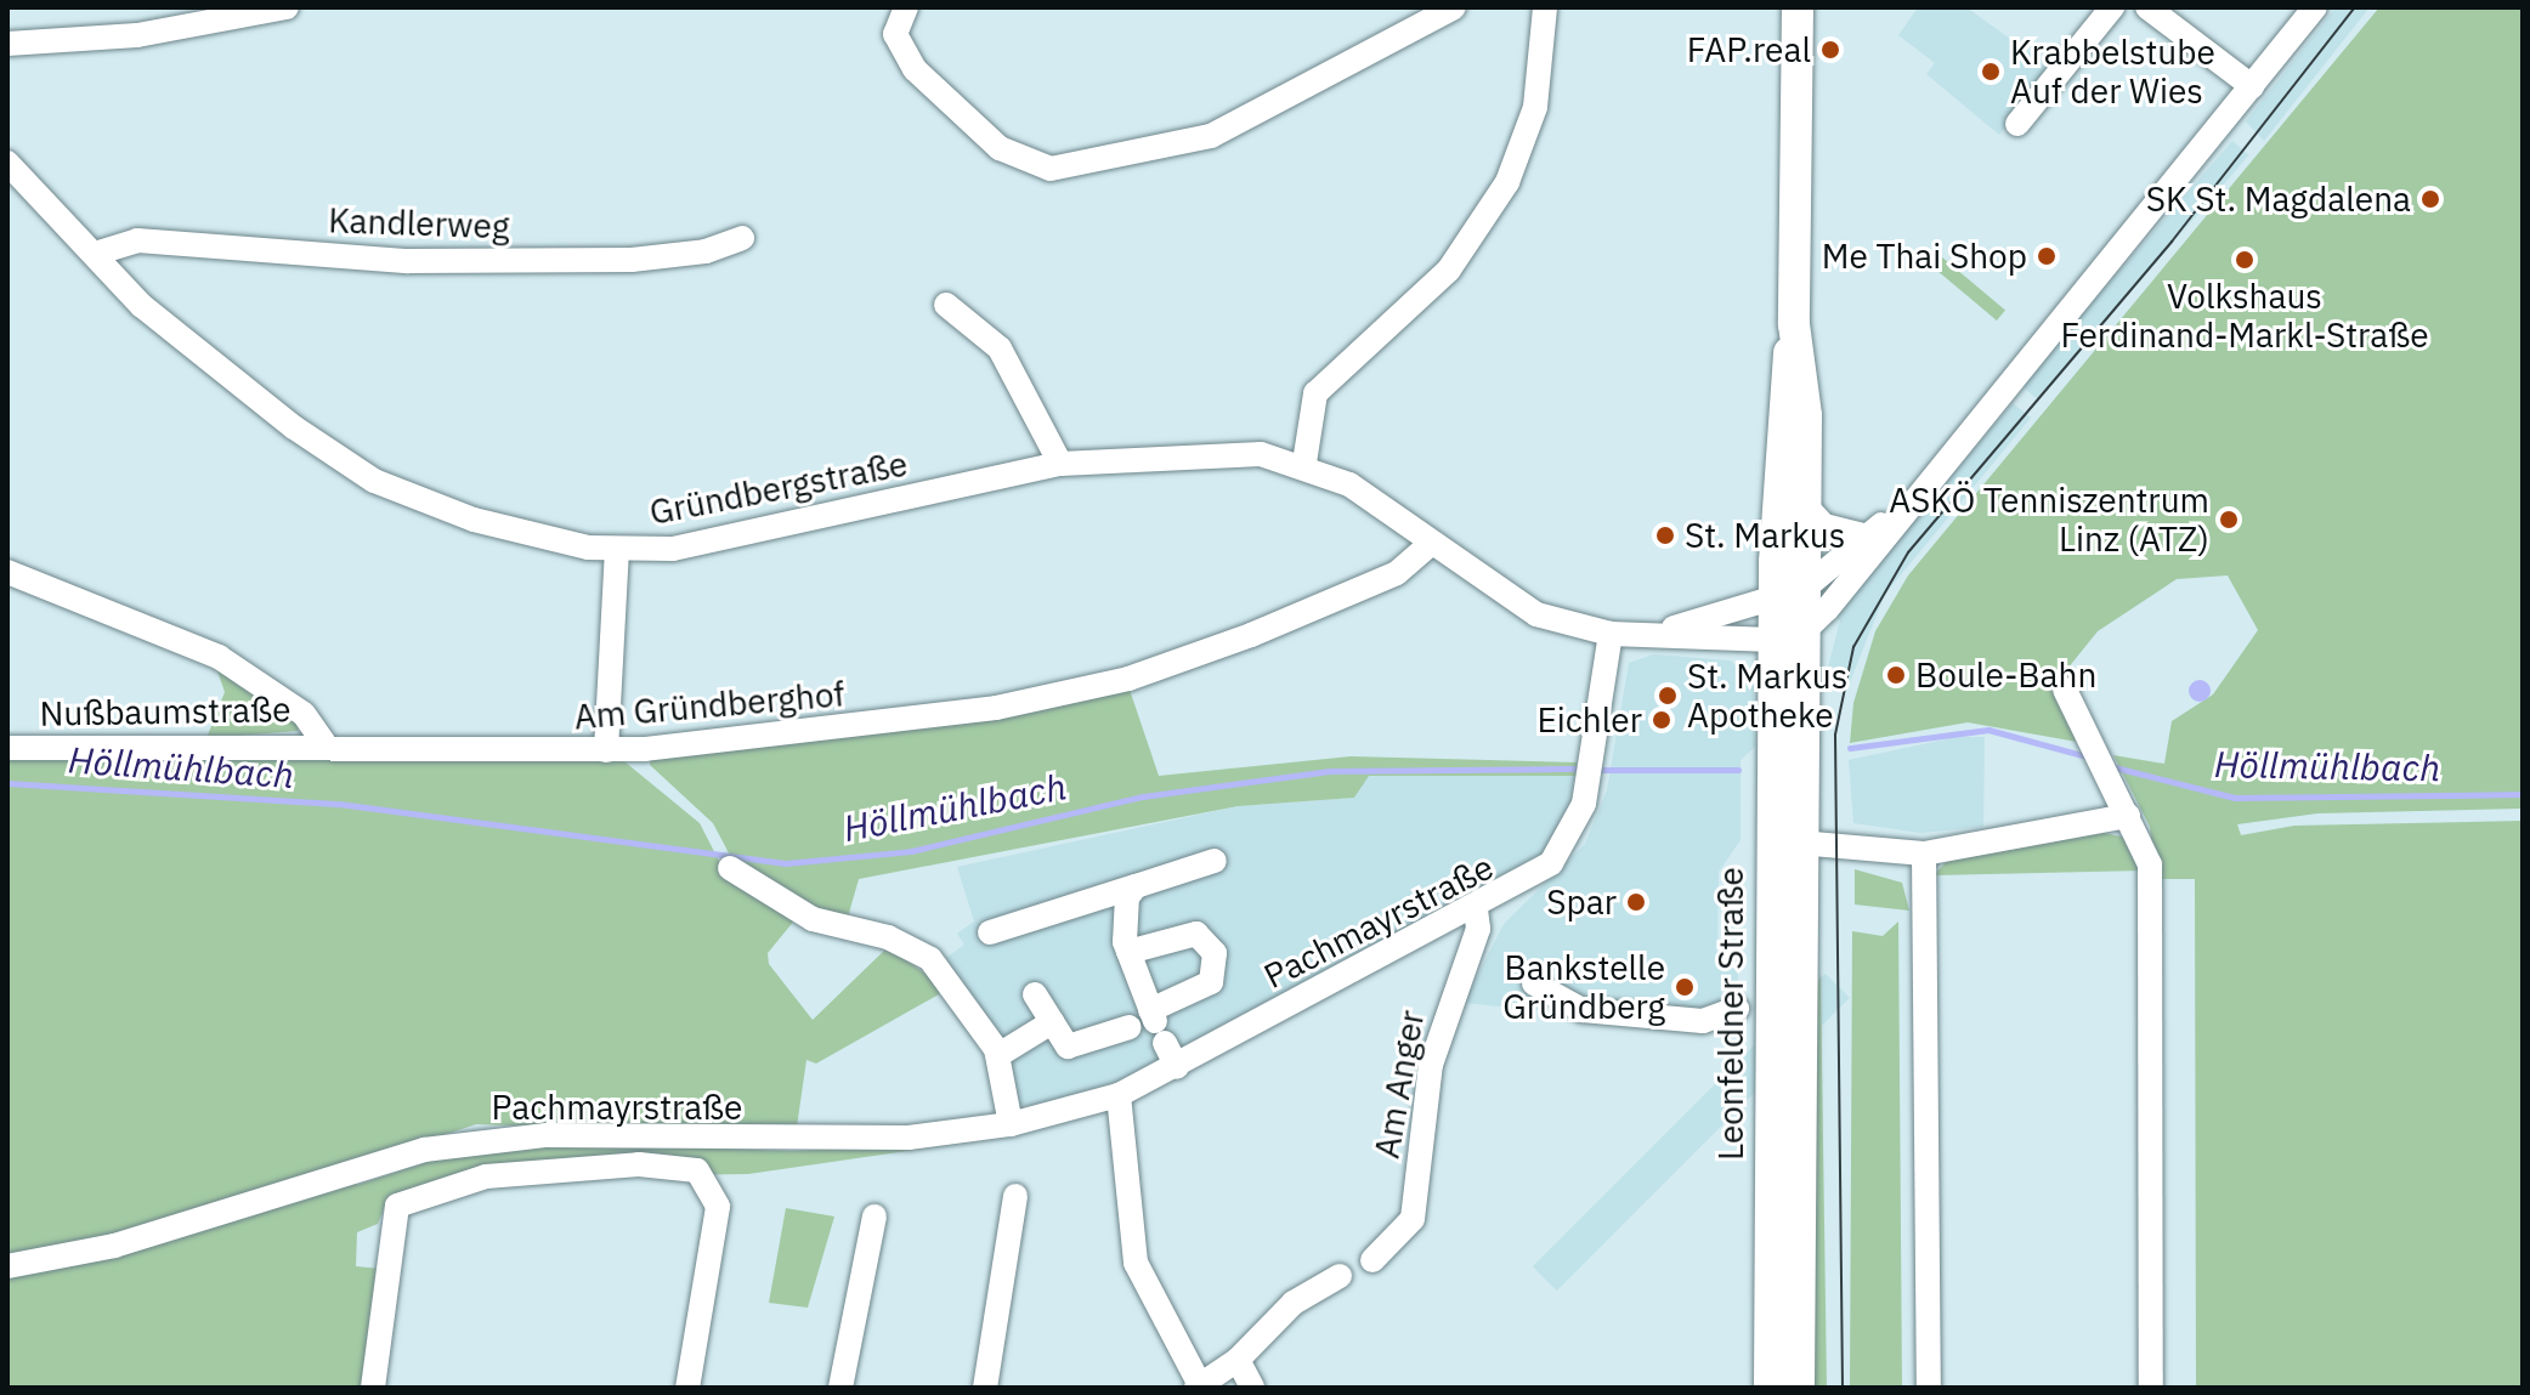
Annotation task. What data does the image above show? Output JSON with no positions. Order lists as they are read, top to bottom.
{
  "streets": {
    "main road": ["Leonfeldner Straße"],
    "street": [
      "Kandlerweg",
      "Gründbergstraße",
      "Am Gründberghof",
      "Nußbaumstraße",
      "Pachmayrstraße",
      "Am Anger"
    ]
  },
  "crossings": [
    ["Kandlerweg", "Gründbergstraße"],
    ["Gründbergstraße", "Am Gründberghof"],
    ["Gründbergstraße", "Pachmayrstraße"],
    ["Gründbergstraße", "Leonfeldner Straße"],
    ["Am Gründberghof", "Nußbaumstraße"],
    ["Pachmayrstraße", "Am Anger"]
  ],
  "water": ["Höllmühlbach"],
  "places": [
    "FAP.real",
    "Krabbelstube Auf der Wies",
    "SK St. Magdalena",
    "Me Thai Shop",
    "Volkshaus Ferdinand-Markl-Straße",
    "ASKÖ Tenniszentrum Linz (ATZ)",
    "St. Markus",
    "Boule-Bahn",
    "St. Markus Apotheke",
    "Eichler",
    "Spar",
    "Bankstelle Gründberg"
  ]
}
